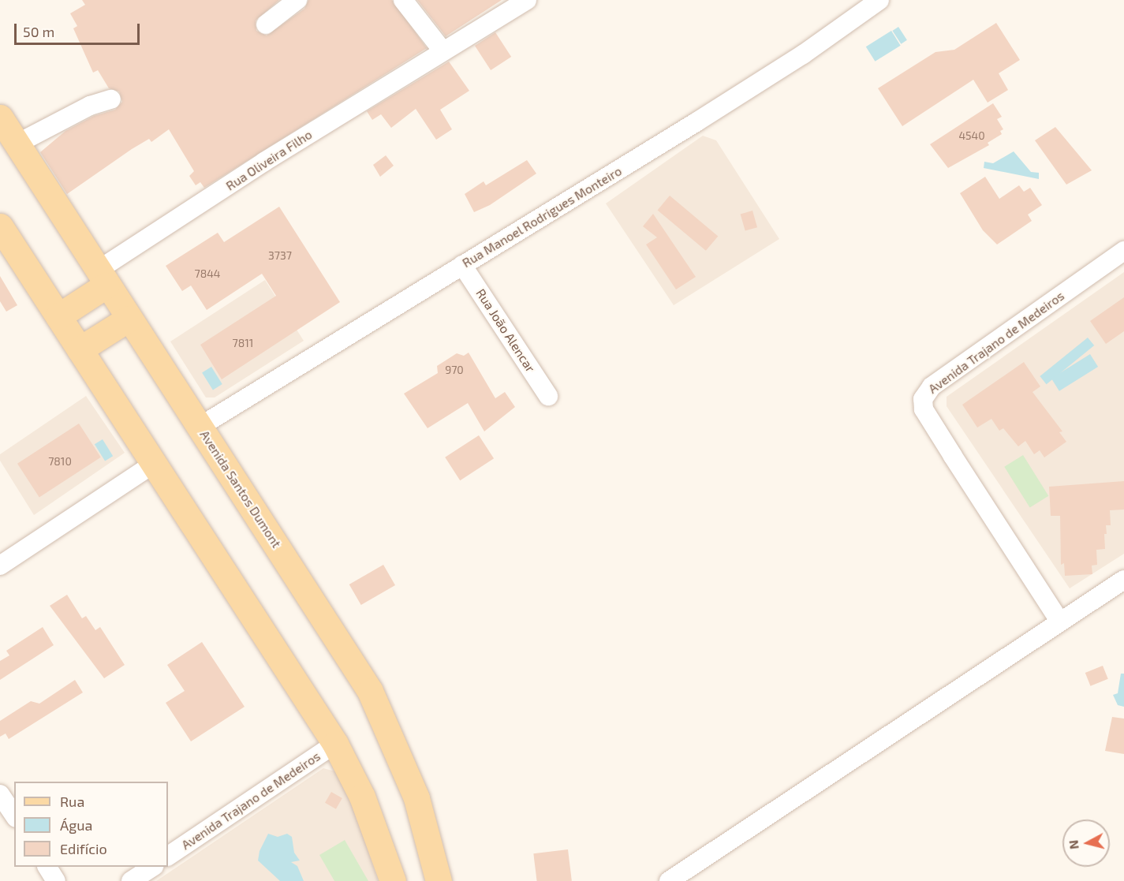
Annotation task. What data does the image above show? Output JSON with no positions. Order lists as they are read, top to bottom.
{
  "streets": {
    "main road": ["Avenida Santos Dumont"],
    "street": [
      "Rua Oliveira Filho",
      "Rua Manoel Rodrigues Monteiro",
      "Rua João Alencar",
      "Avenida Trajano de Medeiros"
    ]
  },
  "crossings": [
    ["Rua Oliveira Filho", "Avenida Santos Dumont"],
    ["Rua Manoel Rodrigues Monteiro", "Rua João Alencar"],
    ["Rua Manoel Rodrigues Monteiro", "Avenida Santos Dumont"]
  ],
  "house_numbers": [
    "4540",
    "3737",
    "7844",
    "7811",
    "970",
    "7810"
  ],
  "legend": ["Rua", "Água", "Edifício"],
  "scale_bar": "50 m",
  "north": "left"
}
